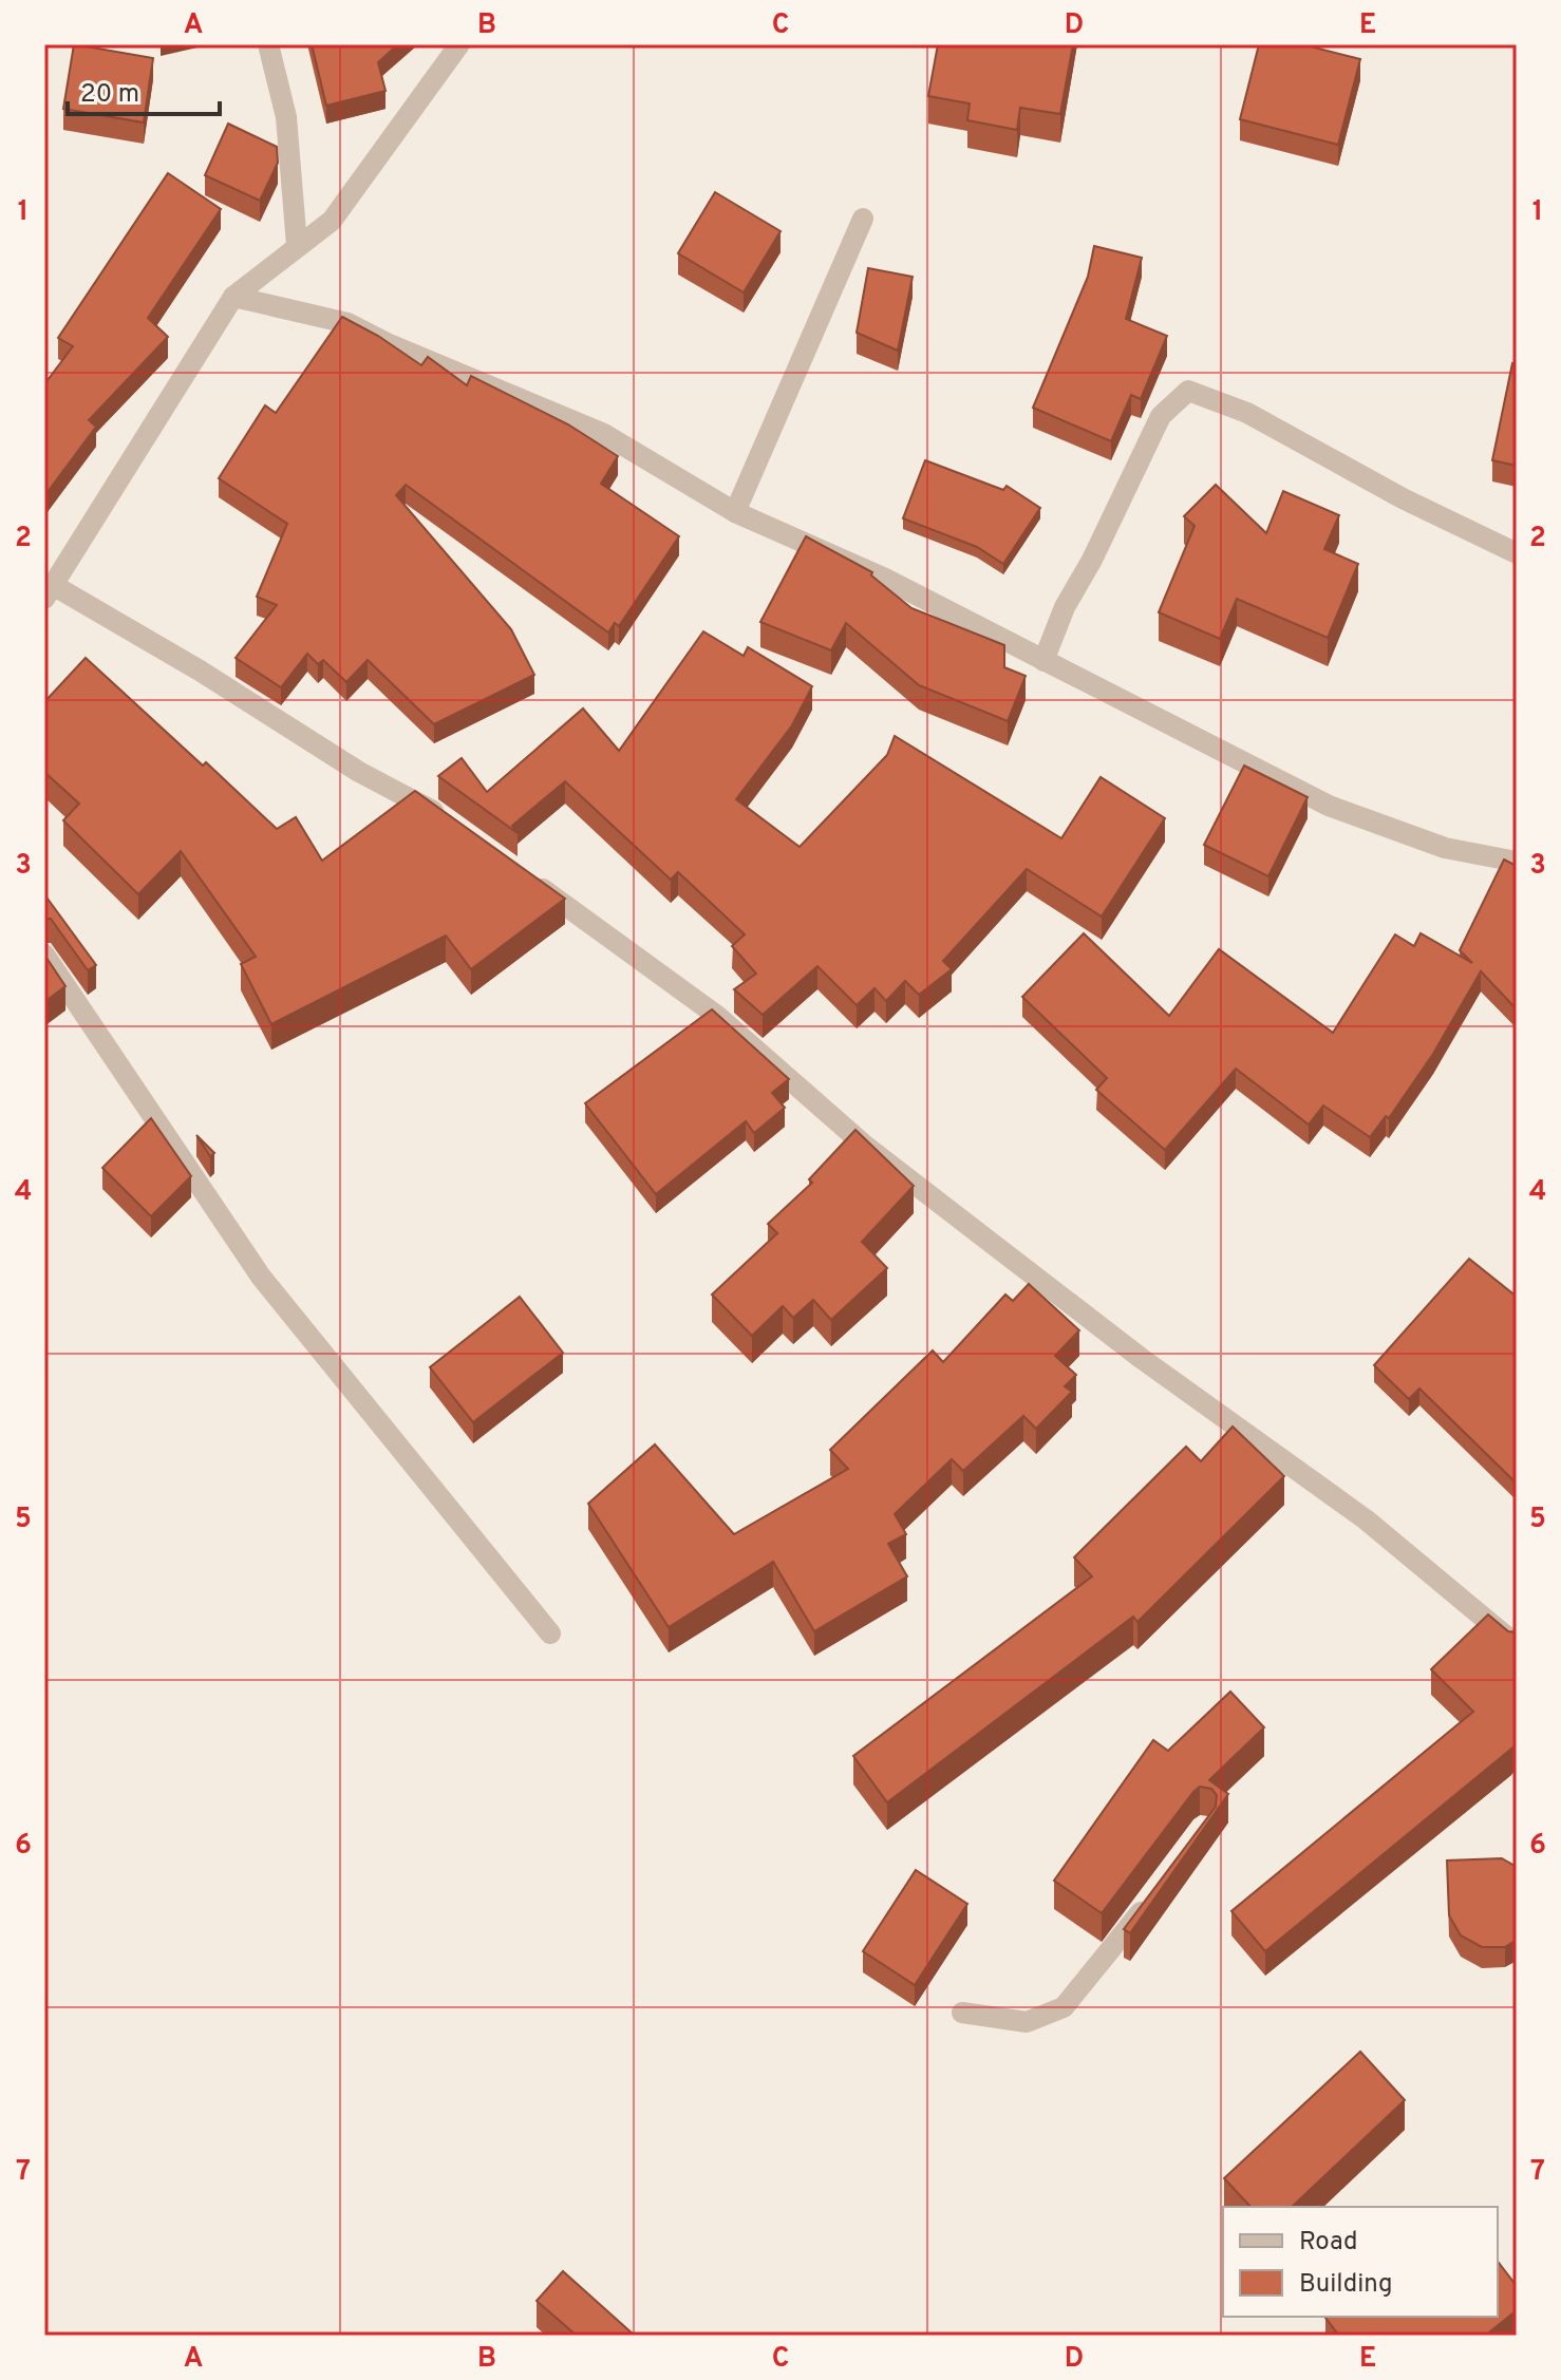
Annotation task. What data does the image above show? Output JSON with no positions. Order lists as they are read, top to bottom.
{
  "legend": ["Road", "Building"],
  "scale_bar": "20 m",
  "grid": {
    "columns": [
      "A",
      "B",
      "C",
      "D",
      "E"
    ],
    "rows": [
      "1",
      "2",
      "3",
      "4",
      "5",
      "6",
      "7"
    ]
  }
}
